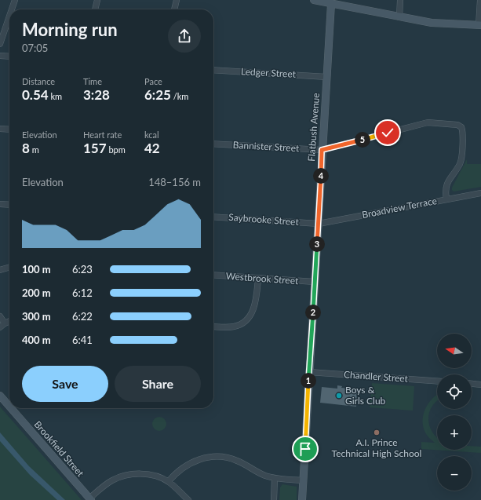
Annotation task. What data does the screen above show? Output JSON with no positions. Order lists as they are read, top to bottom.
{
  "streets": {
    "street": [
      "Ledger Street",
      "Flatbush Avenue",
      "Bannister Street",
      "Broadview Terrace",
      "Saybrooke Street",
      "Westbrook Street",
      "Chandler Street",
      "Brookfield Street"
    ]
  },
  "crossings": [
    ["Ledger Street", "Flatbush Avenue"],
    ["Flatbush Avenue", "Bannister Street"],
    ["Flatbush Avenue", "Broadview Terrace"],
    ["Flatbush Avenue", "Saybrooke Street"],
    ["Flatbush Avenue", "Westbrook Street"],
    ["Flatbush Avenue", "Chandler Street"],
    ["Bannister Street", "Broadview Terrace"],
    ["Broadview Terrace", "Saybrooke Street"]
  ],
  "places": ["Boys & Girls Club", "A.I. Prince Technical High School"],
  "north": "left",
  "page": {
    "heading": ["Morning run", "07:05"],
    "stats": [
      ["Distance", "0.54 km"],
      ["Time", "3:28"],
      ["Pace", "6:25 /km"],
      ["Elevation", "8 m"],
      ["Heart rate", "157 bpm"],
      ["kcal", "42"]
    ],
    "pins": [
      "5",
      "4",
      "3",
      "2",
      "1"
    ],
    "chart": ["Elevation", "148–156 m"],
    "list": [
      {
        "name": "100 m",
        "note": "6:23"
      },
      {
        "name": "200 m",
        "note": "6:12"
      },
      {
        "name": "300 m",
        "note": "6:22"
      },
      {
        "name": "400 m",
        "note": "6:41"
      }
    ],
    "map_buttons": ["+", "−"],
    "buttons": ["Save", "Share"]
  }
}
